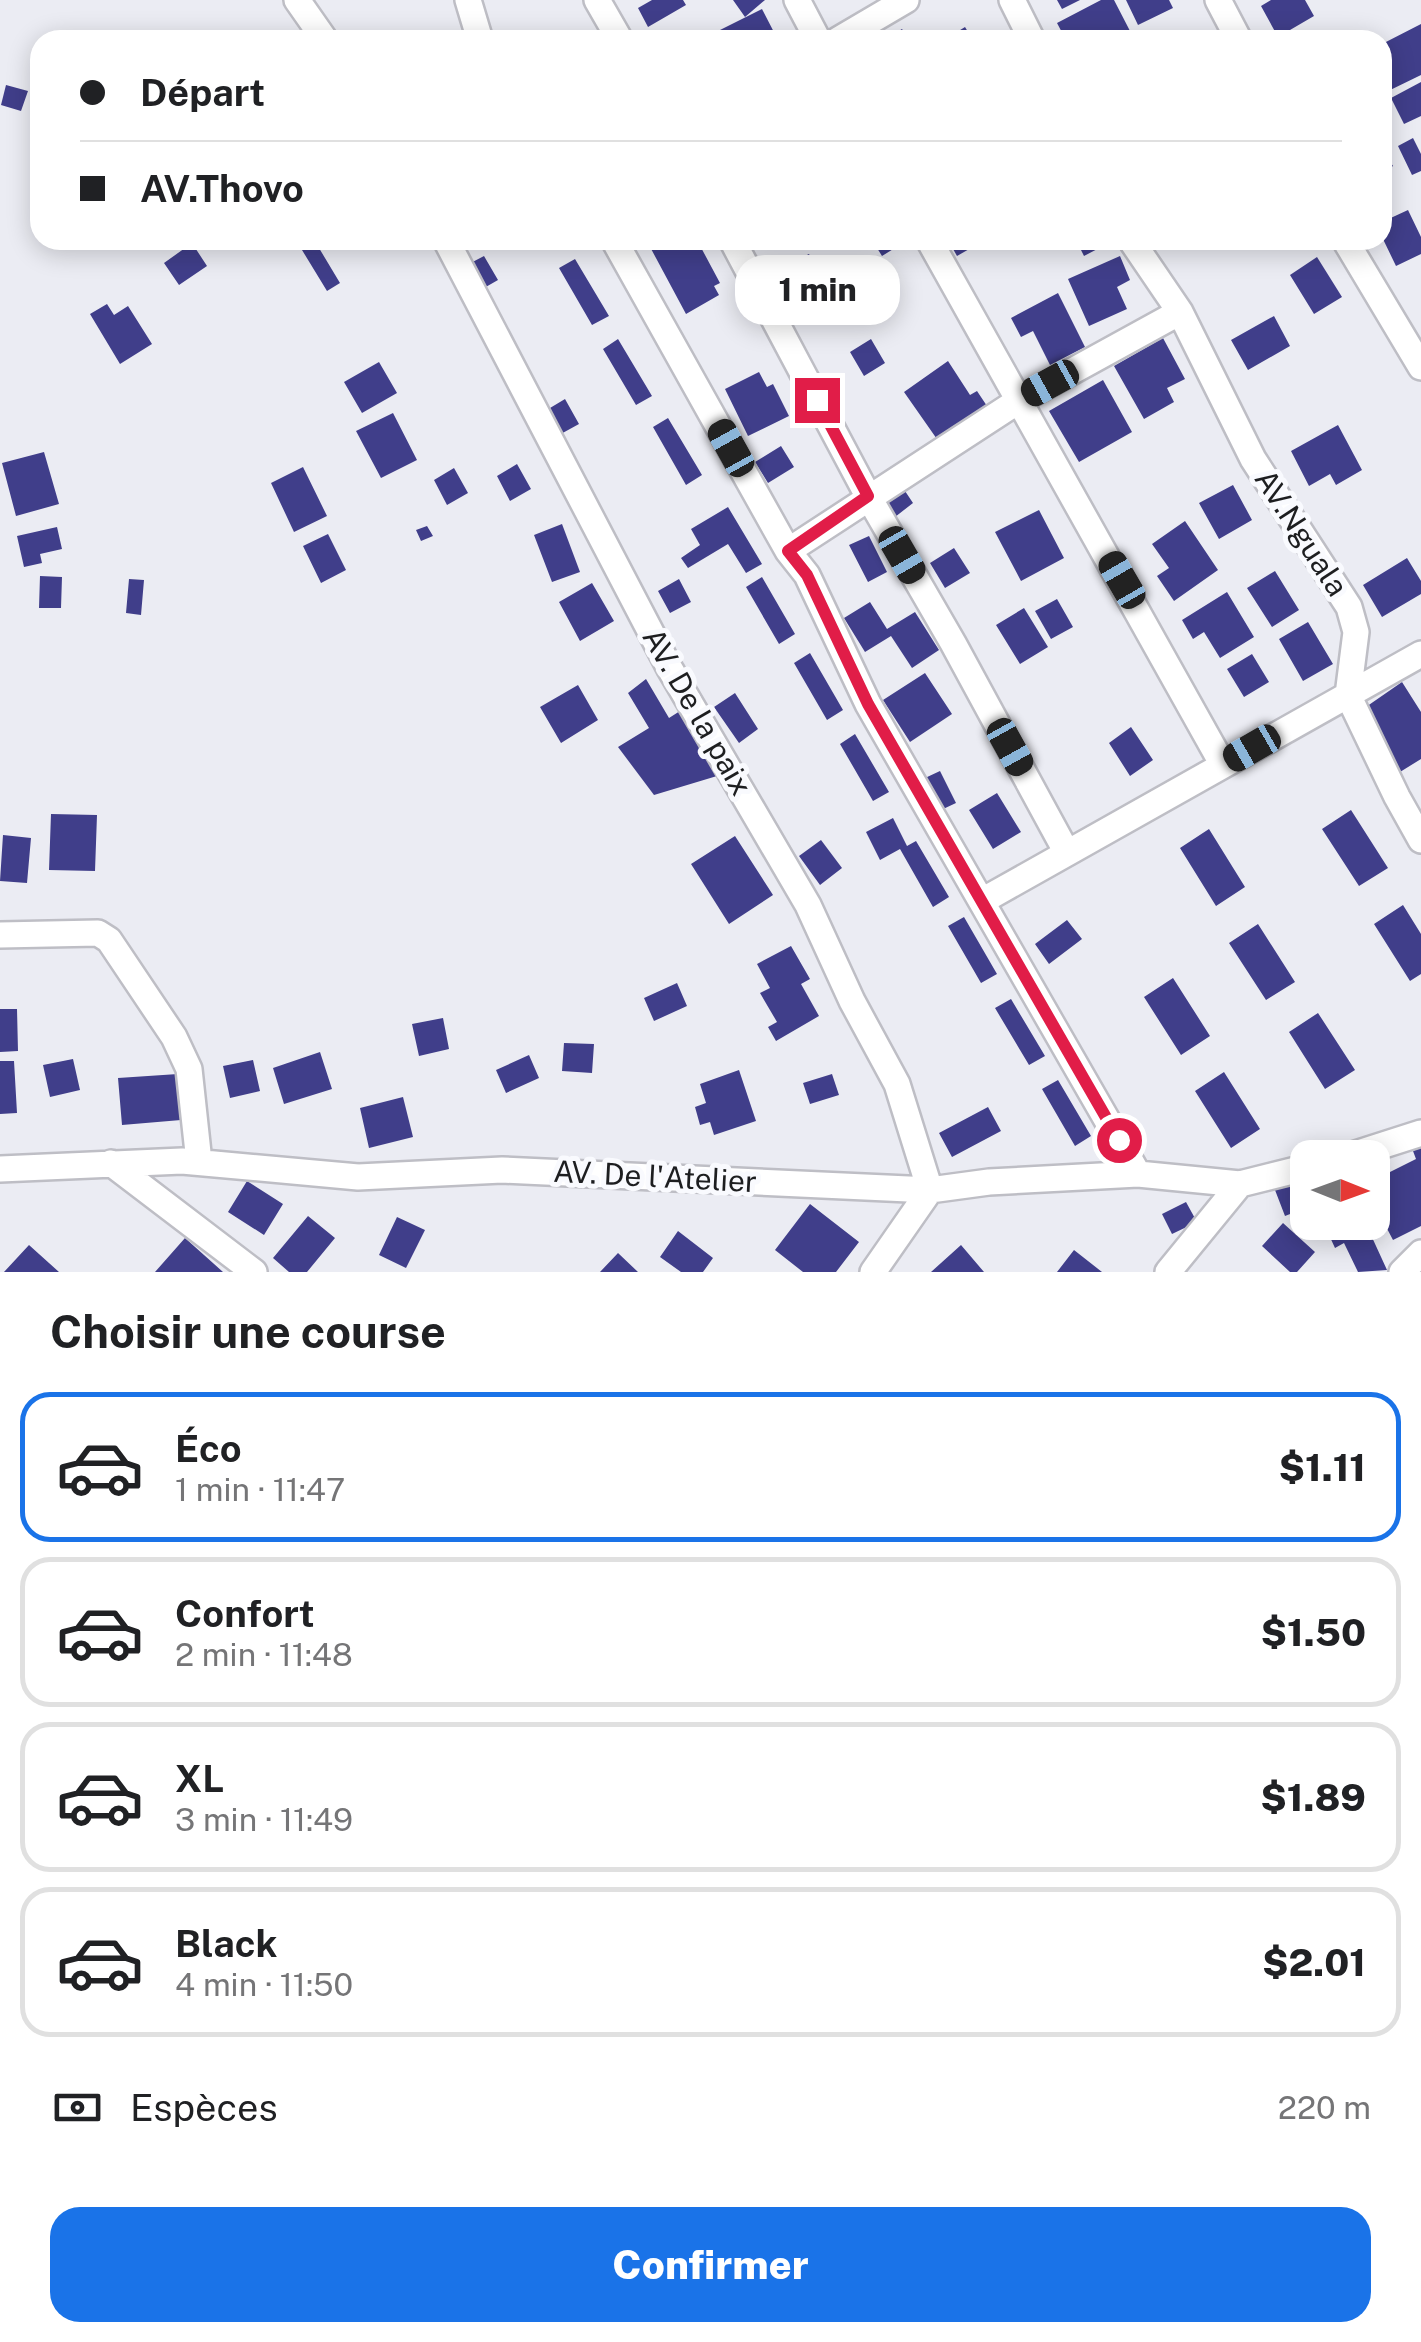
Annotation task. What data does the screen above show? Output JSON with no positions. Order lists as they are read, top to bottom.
{
  "streets": {
    "street": ["AV.Nguala", "AV. De la paix", "AV. De l'Atelier"]
  },
  "crossings": [
    ["AV. De la paix", "AV. De l'Atelier"]
  ],
  "north": "right",
  "page": {
    "banner": ["Départ", "AV.Thovo"],
    "bubble": "1 min",
    "heading": "Choisir une course",
    "list": [
      {
        "name": "Éco",
        "note": "1 min · 11:47",
        "value": "$1.11"
      },
      {
        "name": "Confort",
        "note": "2 min · 11:48",
        "value": "$1.50"
      },
      {
        "name": "XL",
        "note": "3 min · 11:49",
        "value": "$1.89"
      },
      {
        "name": "Black",
        "note": "4 min · 11:50",
        "value": "$2.01"
      }
    ],
    "pay": ["Espèces", "220 m"],
    "buttons": "Confirmer"
  }
}
